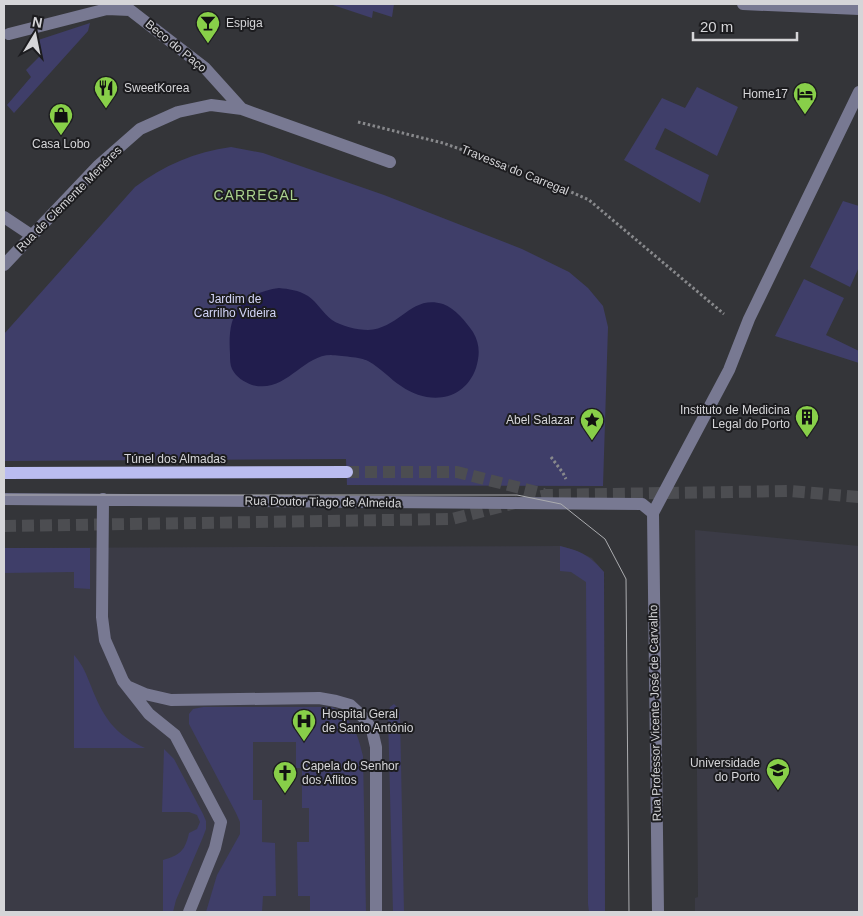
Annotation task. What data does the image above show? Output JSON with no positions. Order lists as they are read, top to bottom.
{
  "streets": {
    "main road": ["Túnel dos Almadas"],
    "street": [
      "Beco do Paço",
      "Rua de Clemente Menéres",
      "Rua Doutor Tiago de Almeida",
      "Rua Professor Vicente José de Carvalho"
    ],
    "path": ["Travessa do Carregal"]
  },
  "crossings": [
    ["Beco do Paço", "Rua de Clemente Menéres"],
    ["Rua Doutor Tiago de Almeida", "Rua Professor Vicente José de Carvalho"]
  ],
  "districts": ["CARREGAL"],
  "parks": ["Jardim de Carrilho Videira"],
  "places": {
    "bar": ["Espiga"],
    "restaurant": ["SweetKorea"],
    "hotel": ["Home17"],
    "shop": ["Casa Lobo"],
    "building": ["Instituto de Medicina Legal do Porto"],
    "place": ["Abel Salazar"],
    "hospital": ["Hospital Geral de Santo António"],
    "school or university": ["Universidade do Porto"],
    "church": ["Capela do Senhor dos Aflitos"]
  },
  "scale_bar": "20 m",
  "north": "top"
}
